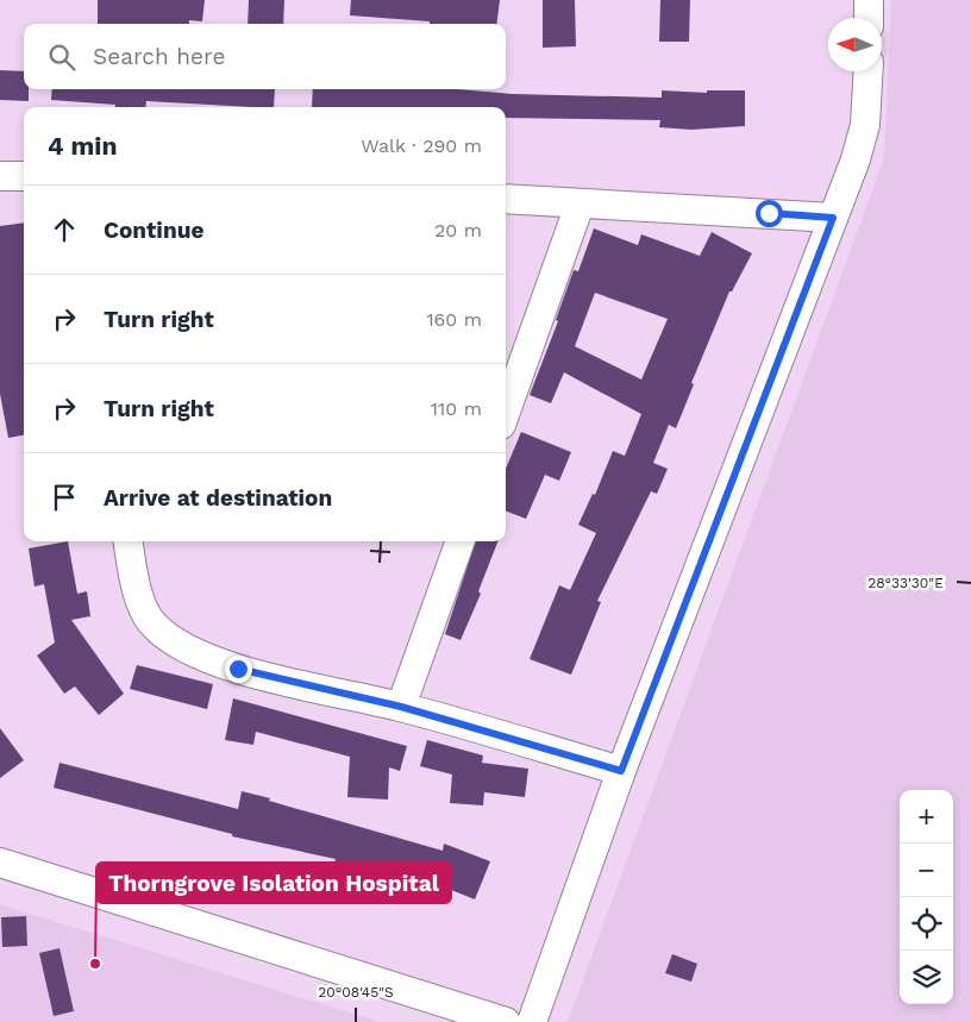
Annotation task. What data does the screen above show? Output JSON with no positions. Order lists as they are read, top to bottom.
{
  "places": ["Thorngrove Isolation Hospital"],
  "north": "left",
  "page": {
    "search": "Search here",
    "heading": ["4 min", "Walk · 290 m"],
    "list": [
      ["Continue", "20 m"],
      ["Turn right", "160 m"],
      ["Turn right", "110 m"],
      "Arrive at destination"
    ],
    "map_buttons": ["+", "−"]
  },
  "coordinates": ["28°33'30\"E", "20°08'45\"S"]
}
